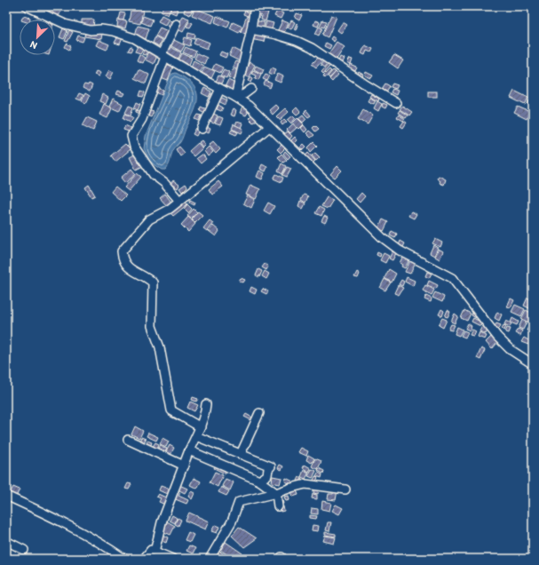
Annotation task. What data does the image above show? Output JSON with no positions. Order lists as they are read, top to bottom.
{
  "north": "bottom left"
}
